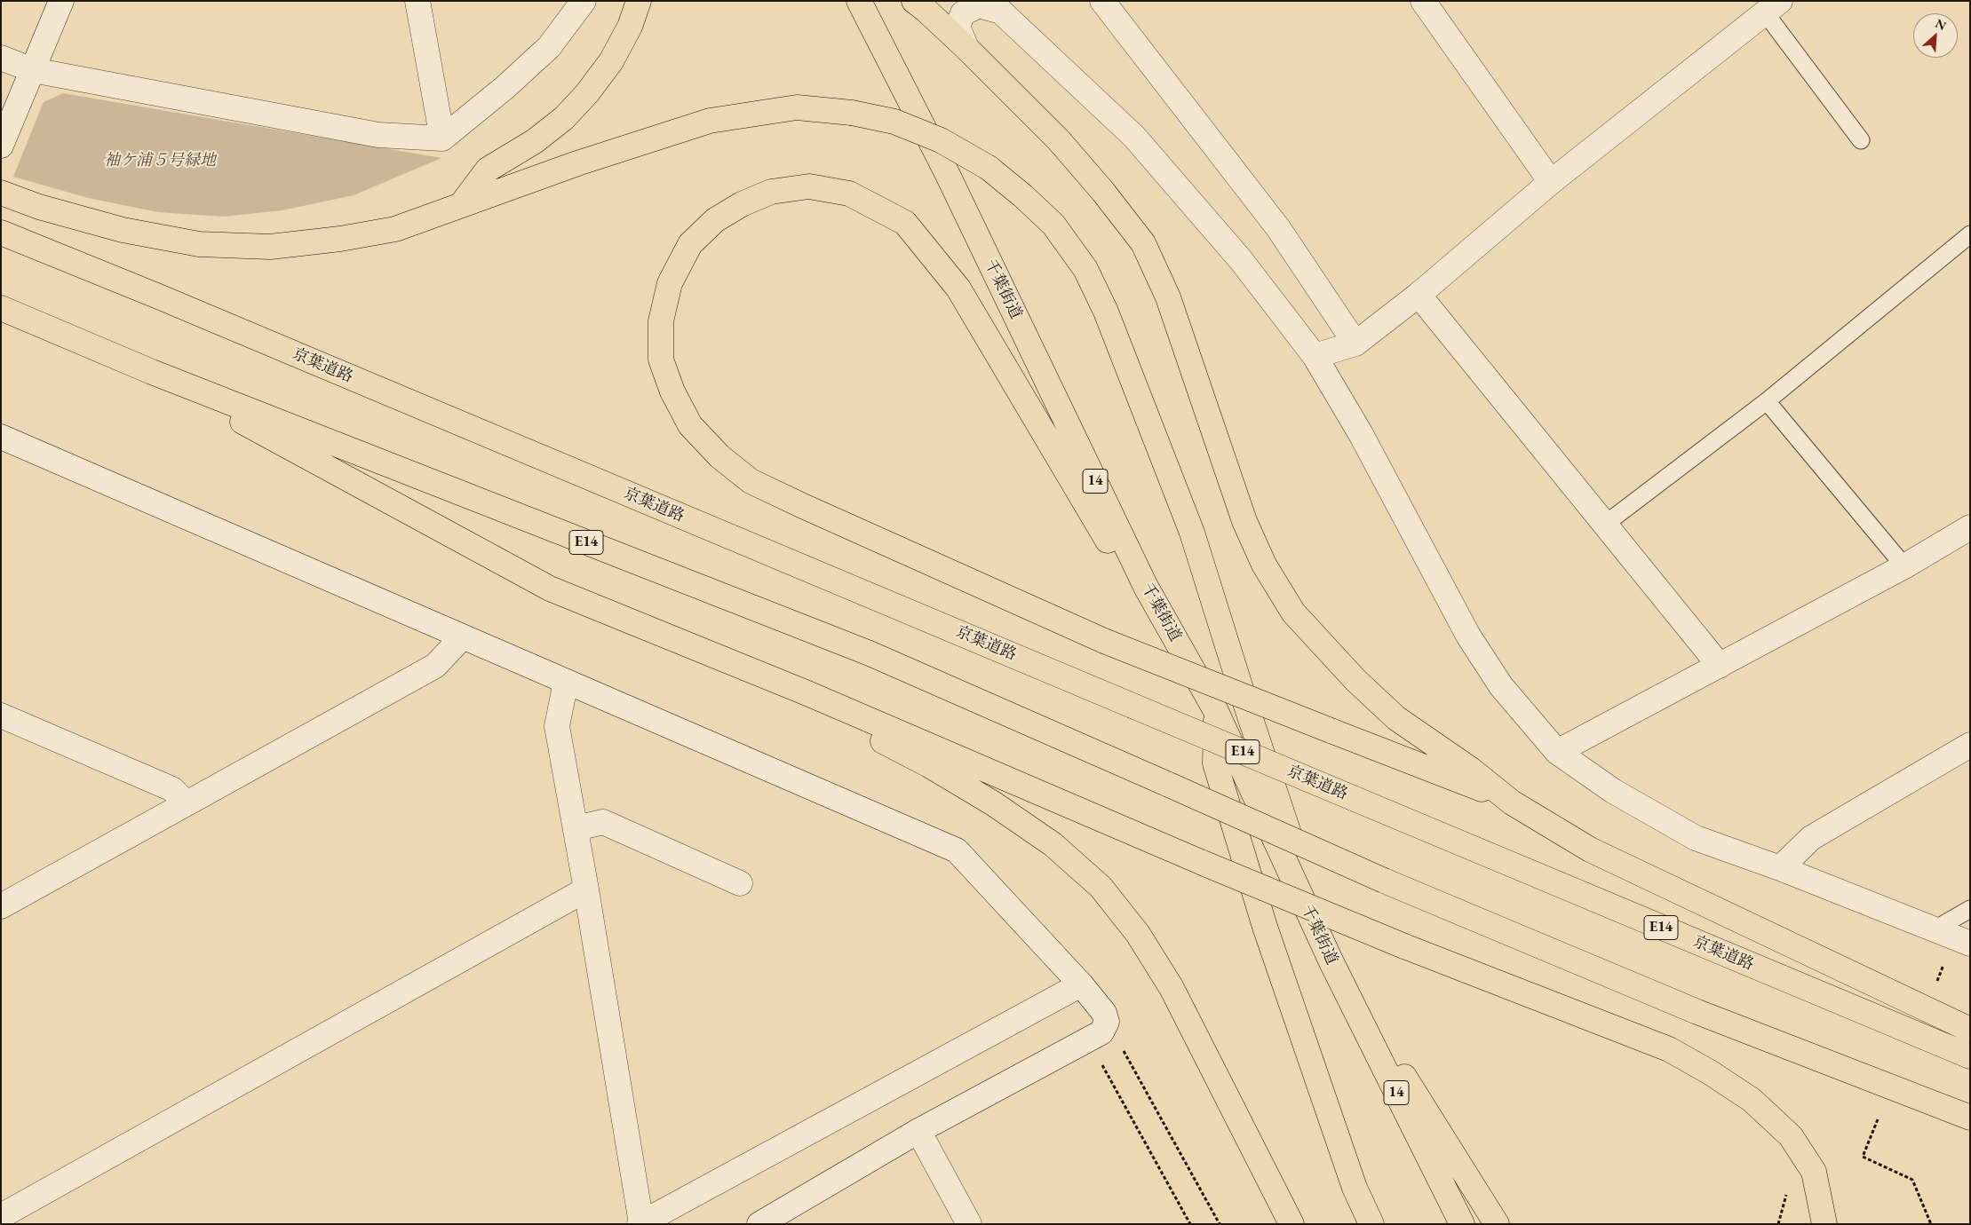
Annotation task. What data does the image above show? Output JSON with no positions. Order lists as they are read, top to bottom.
{
  "streets": {
    "highway": [
      "千葉街道",
      "京葉道路",
      "14",
      "E14"
    ]
  },
  "parks": ["袖ケ浦５号緑地"],
  "north": "top right"
}
